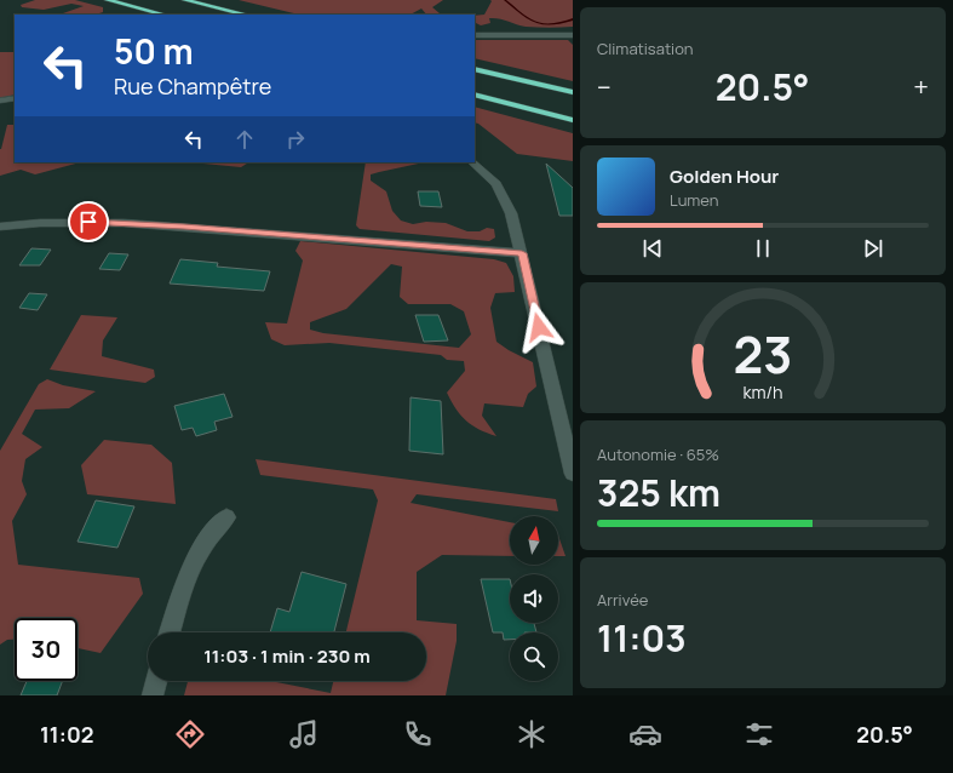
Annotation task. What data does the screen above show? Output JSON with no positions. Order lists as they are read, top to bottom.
{
  "north": "top",
  "page": {
    "tile": [
      "Climatisation",
      ["Autonomie · 65%", "325 km"],
      ["Arrivée", "11:03"]
    ],
    "turn": ["50 m", "Rue Champêtre"],
    "heat": ["−", "20.5°", "+"],
    "song": ["Golden Hour", "Lumen"],
    "limit": "30",
    "trip": "11:03 · 1 min · 230 m",
    "tabs": ["11:02", "20.5°"],
    "gauge": ["23", "km/h"]
  }
}
